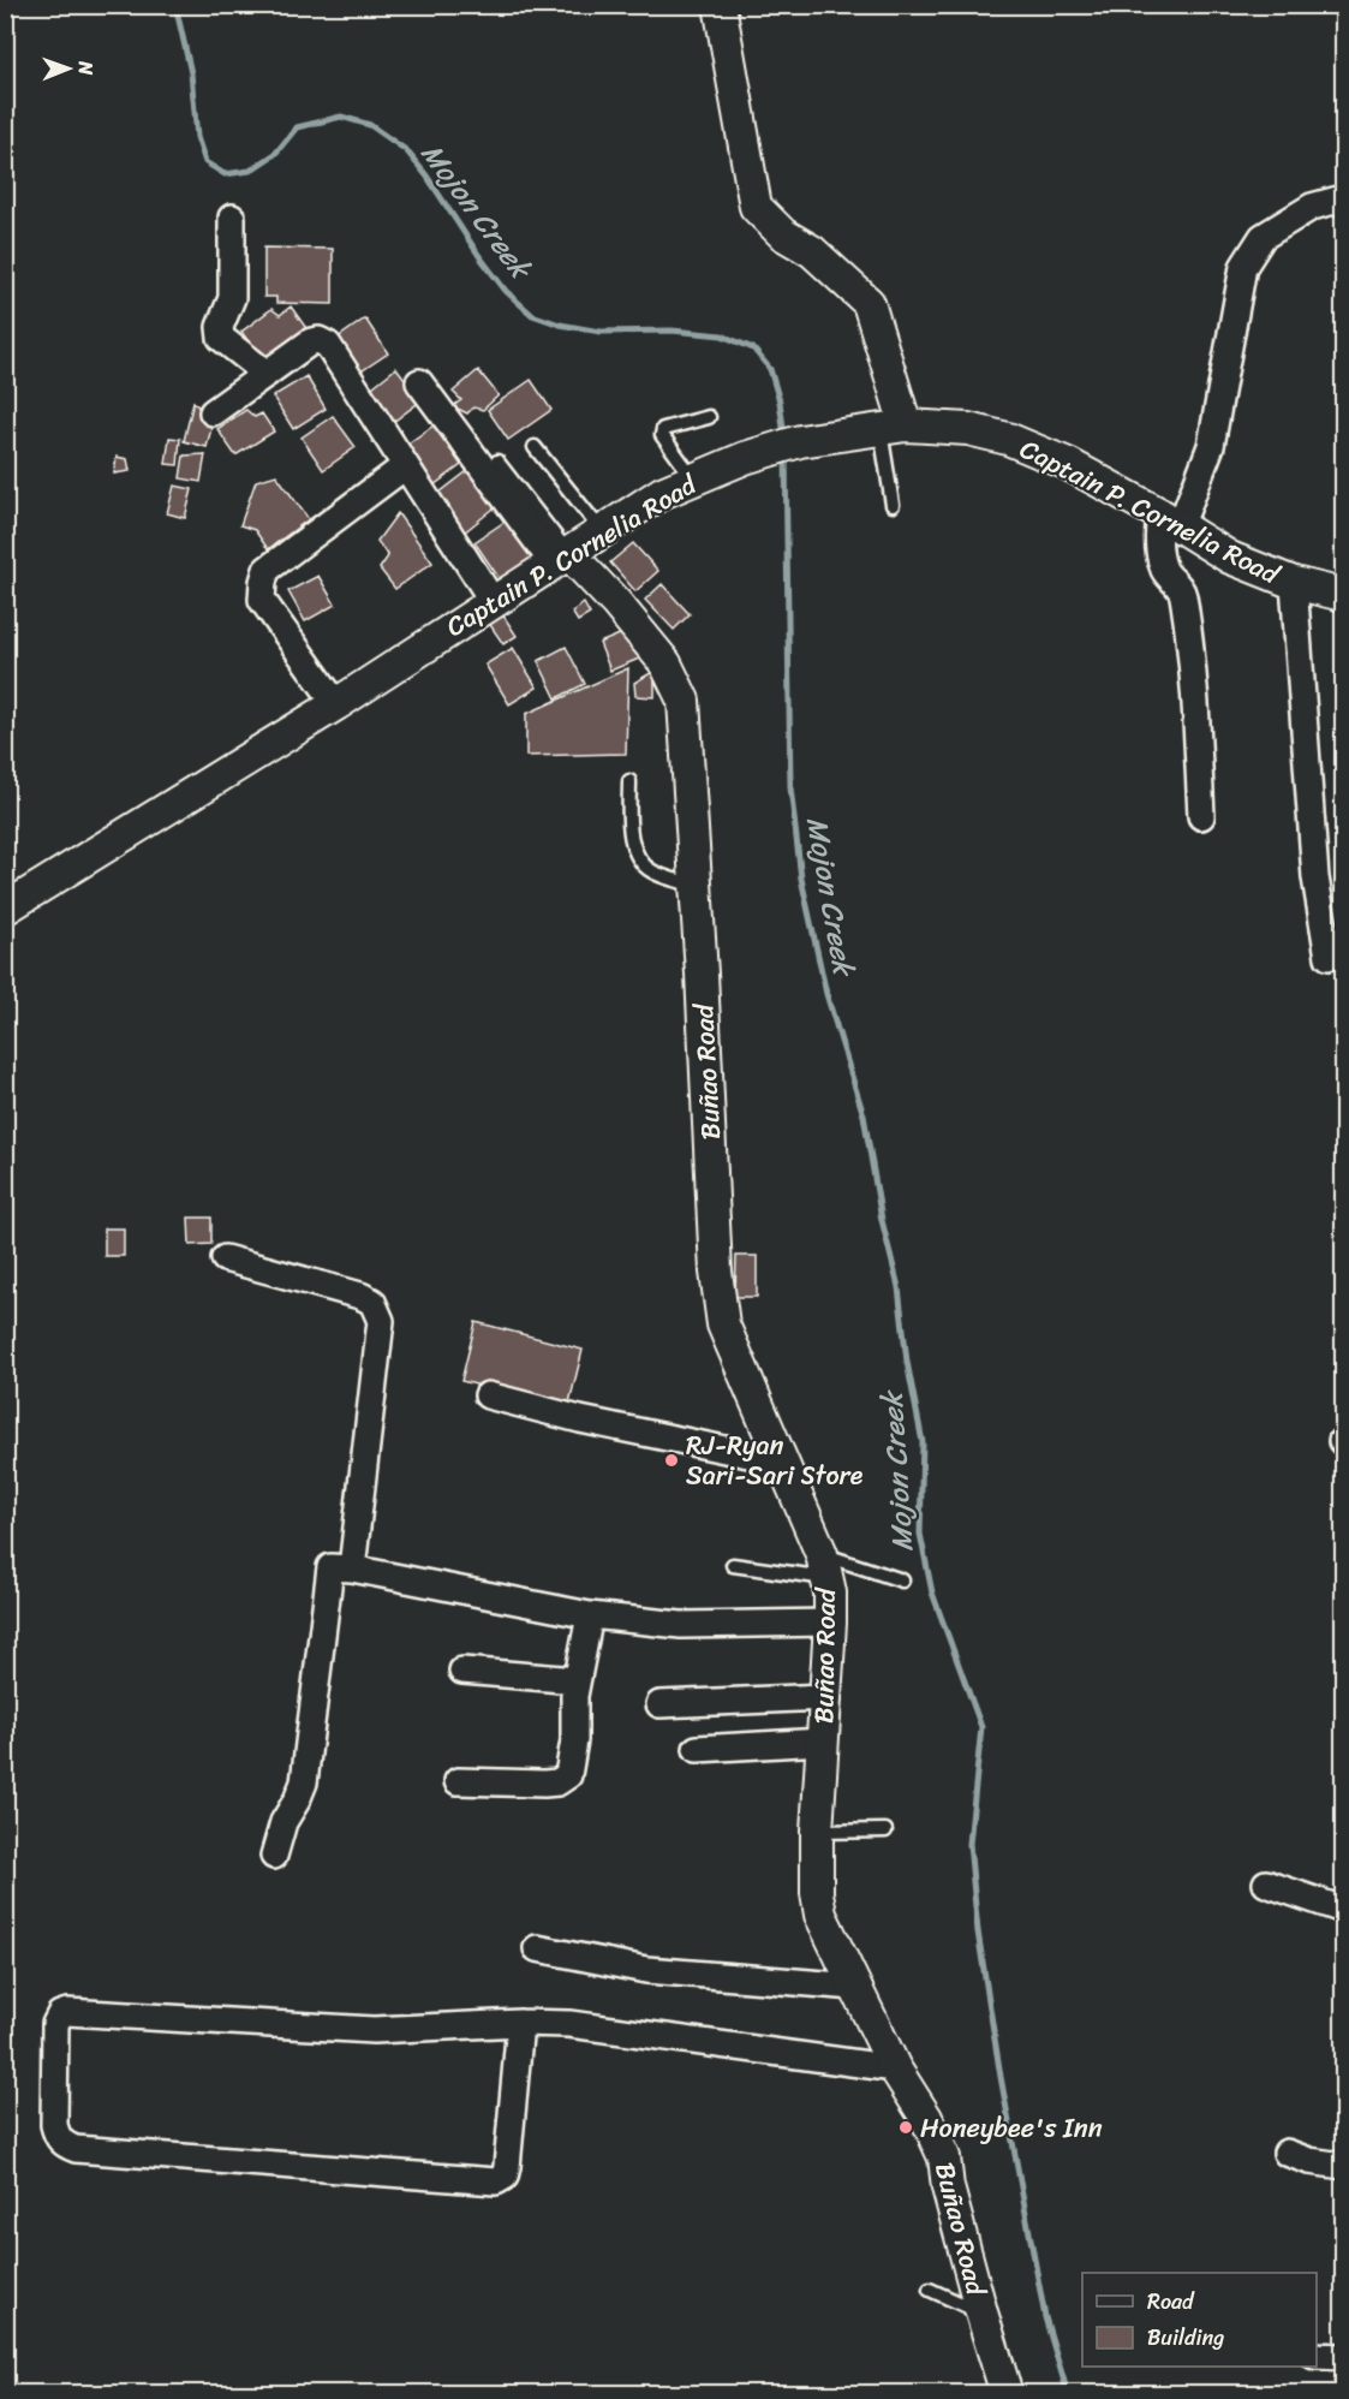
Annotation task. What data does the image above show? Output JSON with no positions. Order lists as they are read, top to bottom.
{
  "streets": {
    "street": ["Captain P. Cornelia Road", "Buñao Road"]
  },
  "crossings": [
    ["Captain P. Cornelia Road", "Buñao Road"]
  ],
  "water": ["Mojon Creek"],
  "places": ["RJ-Ryan Sari-Sari Store", "Honeybee's Inn"],
  "legend": ["Road", "Building"],
  "north": "right"
}
